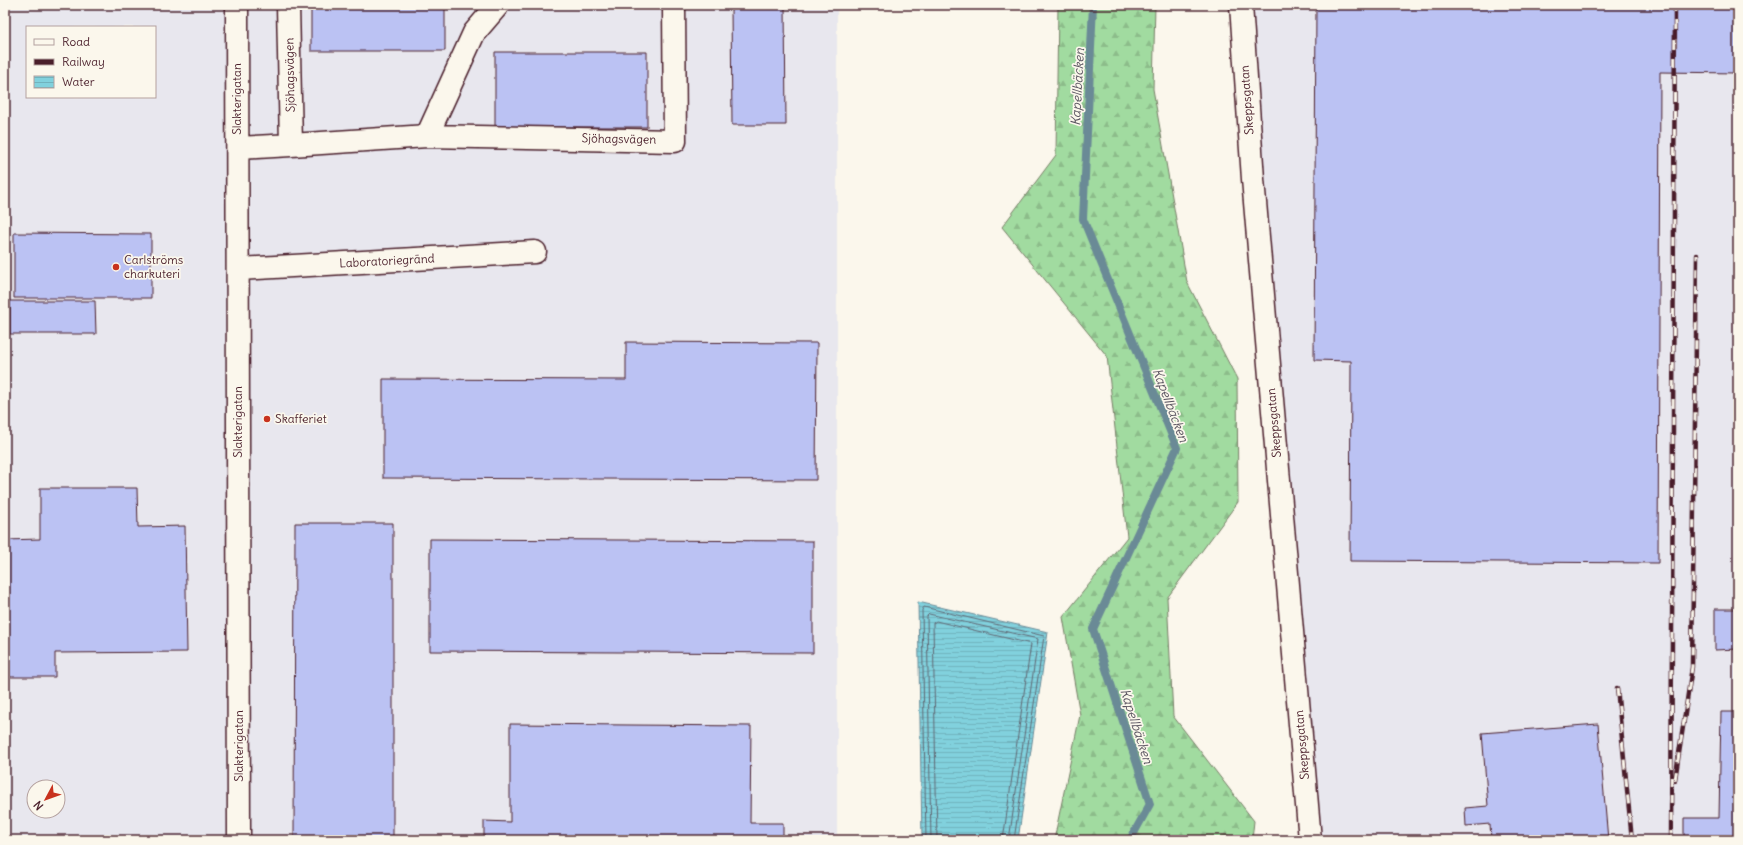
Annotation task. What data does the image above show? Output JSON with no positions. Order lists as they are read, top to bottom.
{
  "streets": {
    "street": [
      "Sjöhagsvägen",
      "Slakterigatan",
      "Skeppsgatan",
      "Laboratoriegränd"
    ]
  },
  "crossings": [
    ["Sjöhagsvägen", "Slakterigatan"],
    ["Slakterigatan", "Laboratoriegränd"]
  ],
  "water": ["Kapellbäcken"],
  "places": ["Carlströms charkuteri", "Skafferiet"],
  "legend": ["Road", "Railway", "Water"],
  "north": "bottom left"
}
